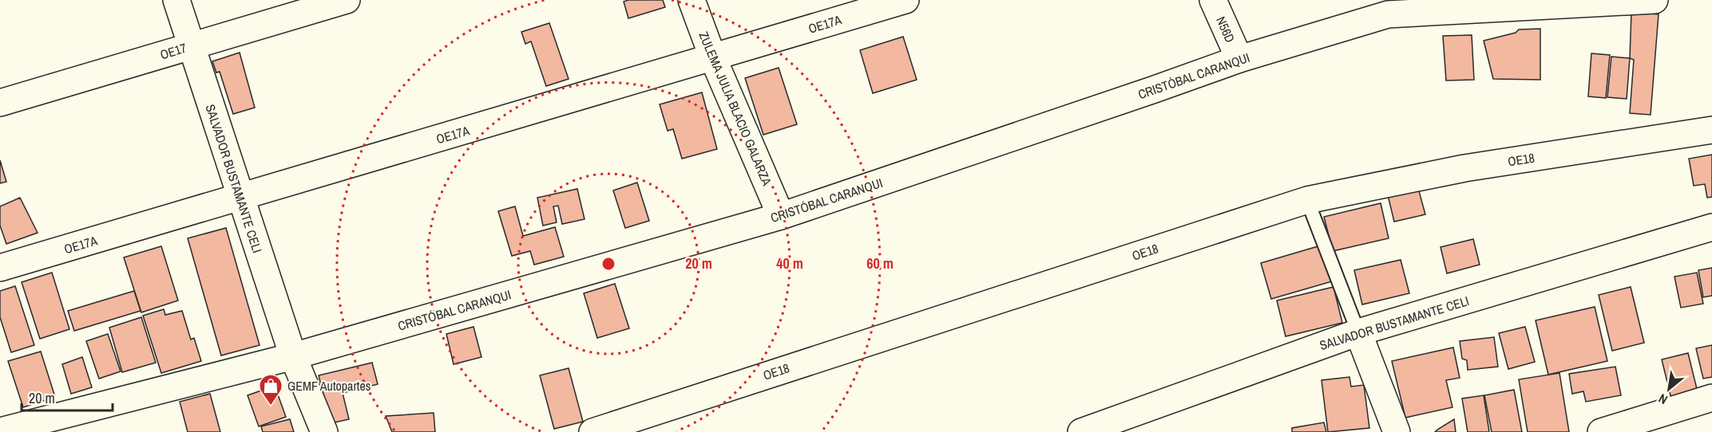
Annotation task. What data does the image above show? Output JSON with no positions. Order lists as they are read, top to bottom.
{
  "streets": {
    "street": [
      "OE17A",
      "N56D",
      "OE17",
      "CRISTÓBAL CARANQUI",
      "ZULEMA JULIA BLACIO GALARZA",
      "OE18",
      "SALVADOR BUSTAMANTE CELI"
    ]
  },
  "crossings": [
    ["OE17A", "ZULEMA JULIA BLACIO GALARZA"],
    ["OE17A", "SALVADOR BUSTAMANTE CELI"],
    ["N56D", "CRISTÓBAL CARANQUI"],
    ["OE17", "SALVADOR BUSTAMANTE CELI"],
    ["CRISTÓBAL CARANQUI", "ZULEMA JULIA BLACIO GALARZA"],
    ["CRISTÓBAL CARANQUI", "SALVADOR BUSTAMANTE CELI"]
  ],
  "places": {
    "shop": ["GEMF Autopartes"]
  },
  "scale_bar": "20 m",
  "north": "bottom left",
  "rings": ["20 m", "40 m", "60 m"]
}
